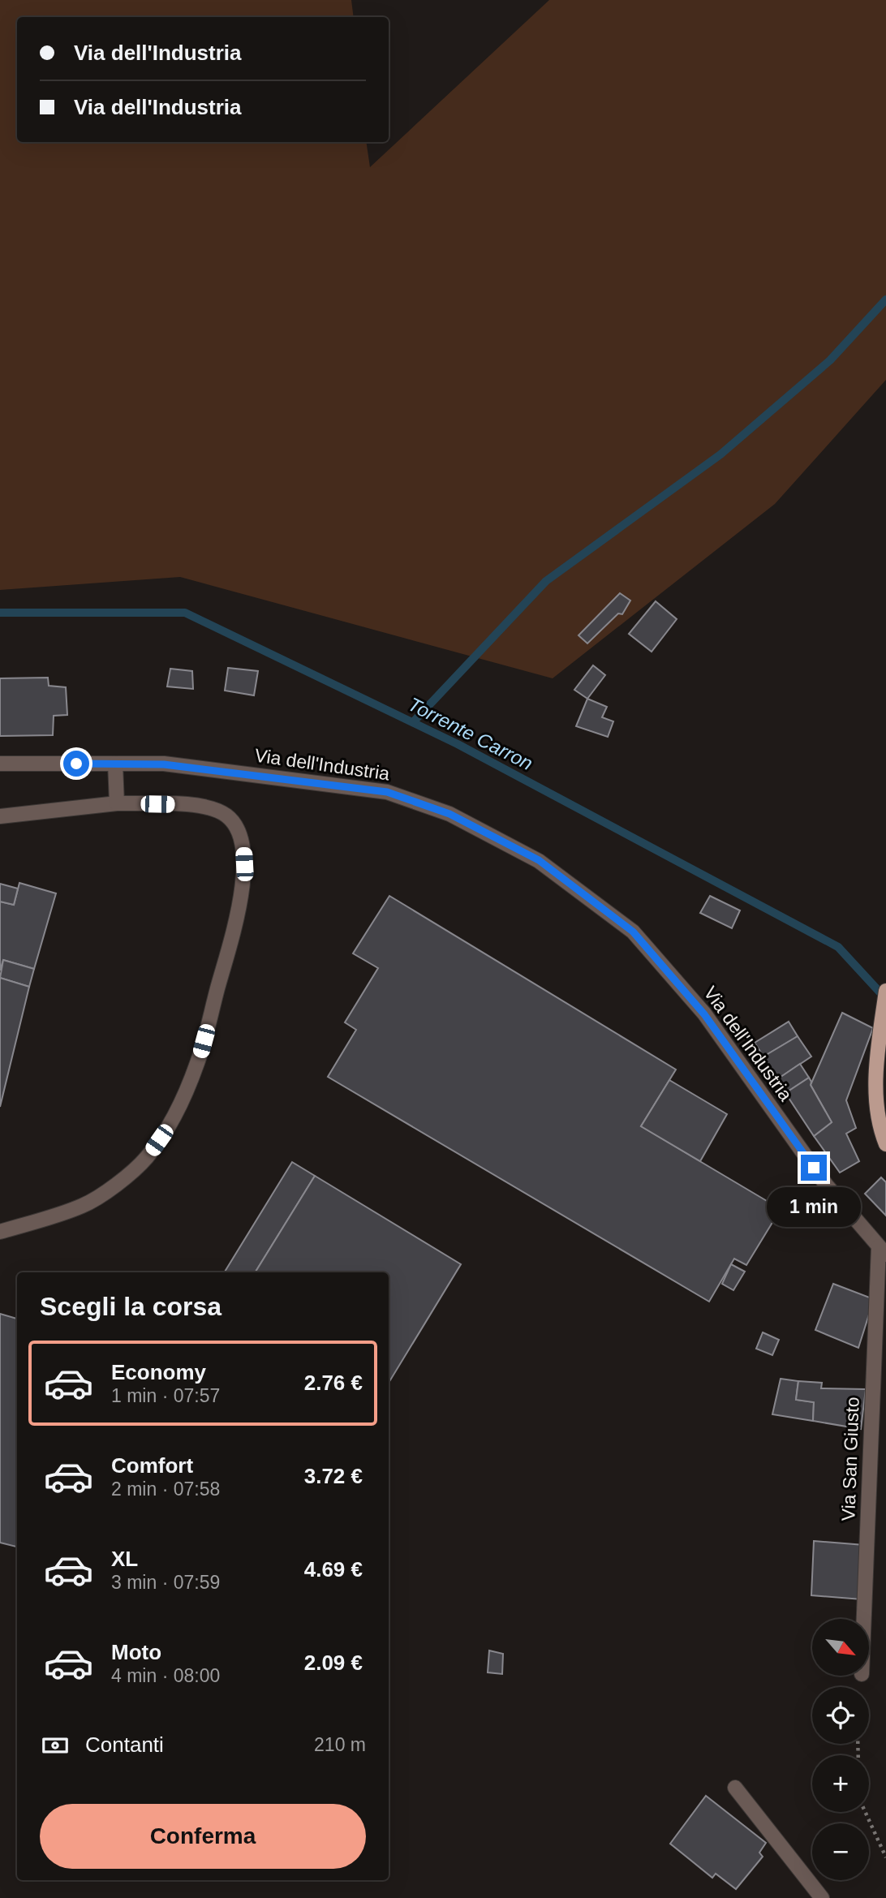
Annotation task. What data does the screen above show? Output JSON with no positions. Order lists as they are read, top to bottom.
{
  "streets": {
    "street": ["Via dell'Industria", "Via San Giusto"]
  },
  "crossings": [
    ["Via dell'Industria", "Via San Giusto"]
  ],
  "water": ["Torrente Carron"],
  "north": "bottom right",
  "page": {
    "banner": ["Via dell'Industria", "Via dell'Industria"],
    "bubble": "1 min",
    "heading": "Scegli la corsa",
    "list": [
      {
        "name": "Economy",
        "note": "1 min · 07:57",
        "value": "2.76 €"
      },
      {
        "name": "Comfort",
        "note": "2 min · 07:58",
        "value": "3.72 €"
      },
      {
        "name": "XL",
        "note": "3 min · 07:59",
        "value": "4.69 €"
      },
      {
        "name": "Moto",
        "note": "4 min · 08:00",
        "value": "2.09 €"
      }
    ],
    "map_buttons": ["+", "−"],
    "pay": ["Contanti", "210 m"],
    "buttons": "Conferma"
  }
}
